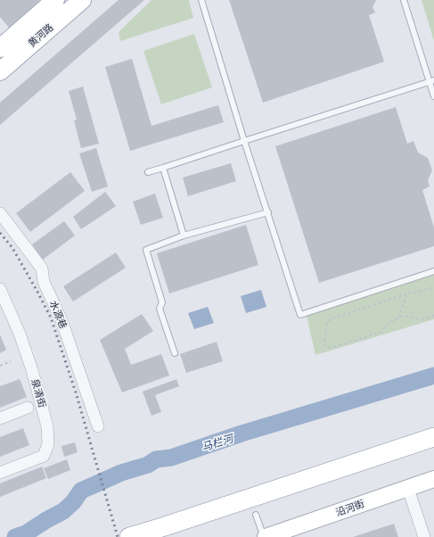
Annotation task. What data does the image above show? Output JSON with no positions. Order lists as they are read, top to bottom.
{
  "streets": {
    "main road": ["黄河路", "沿河街"],
    "street": ["水源巷", "泉清街"]
  },
  "water": ["马栏河"]
}
